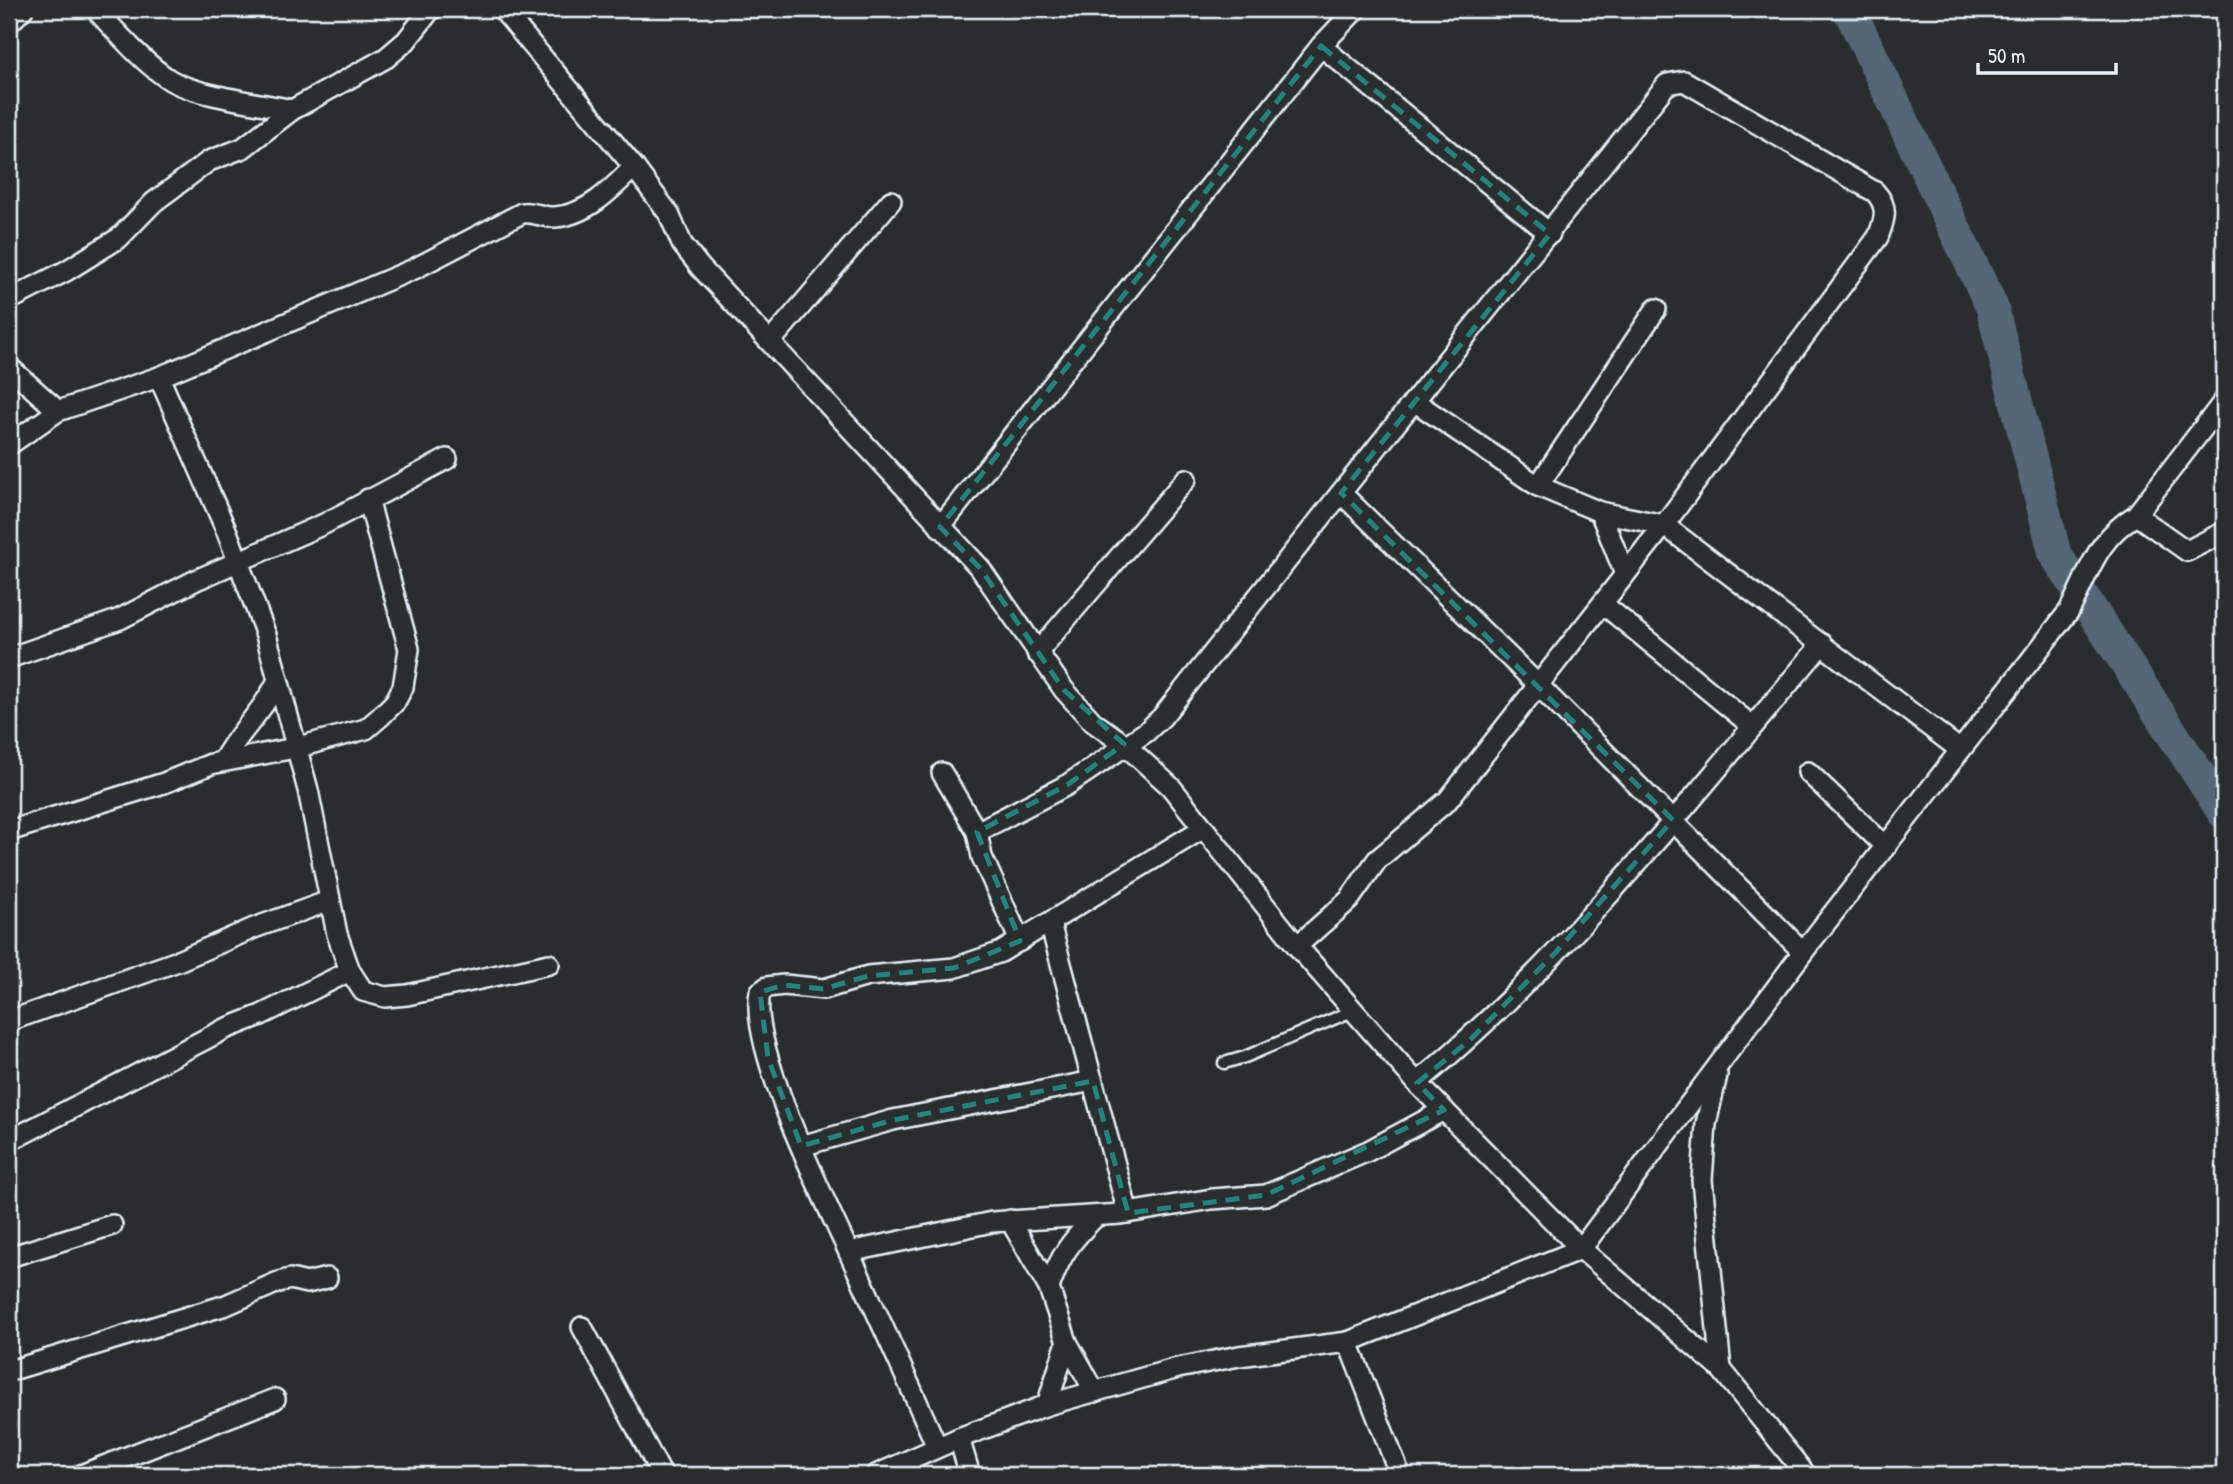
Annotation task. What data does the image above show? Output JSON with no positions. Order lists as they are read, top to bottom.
{
  "scale_bar": "50 m"
}
